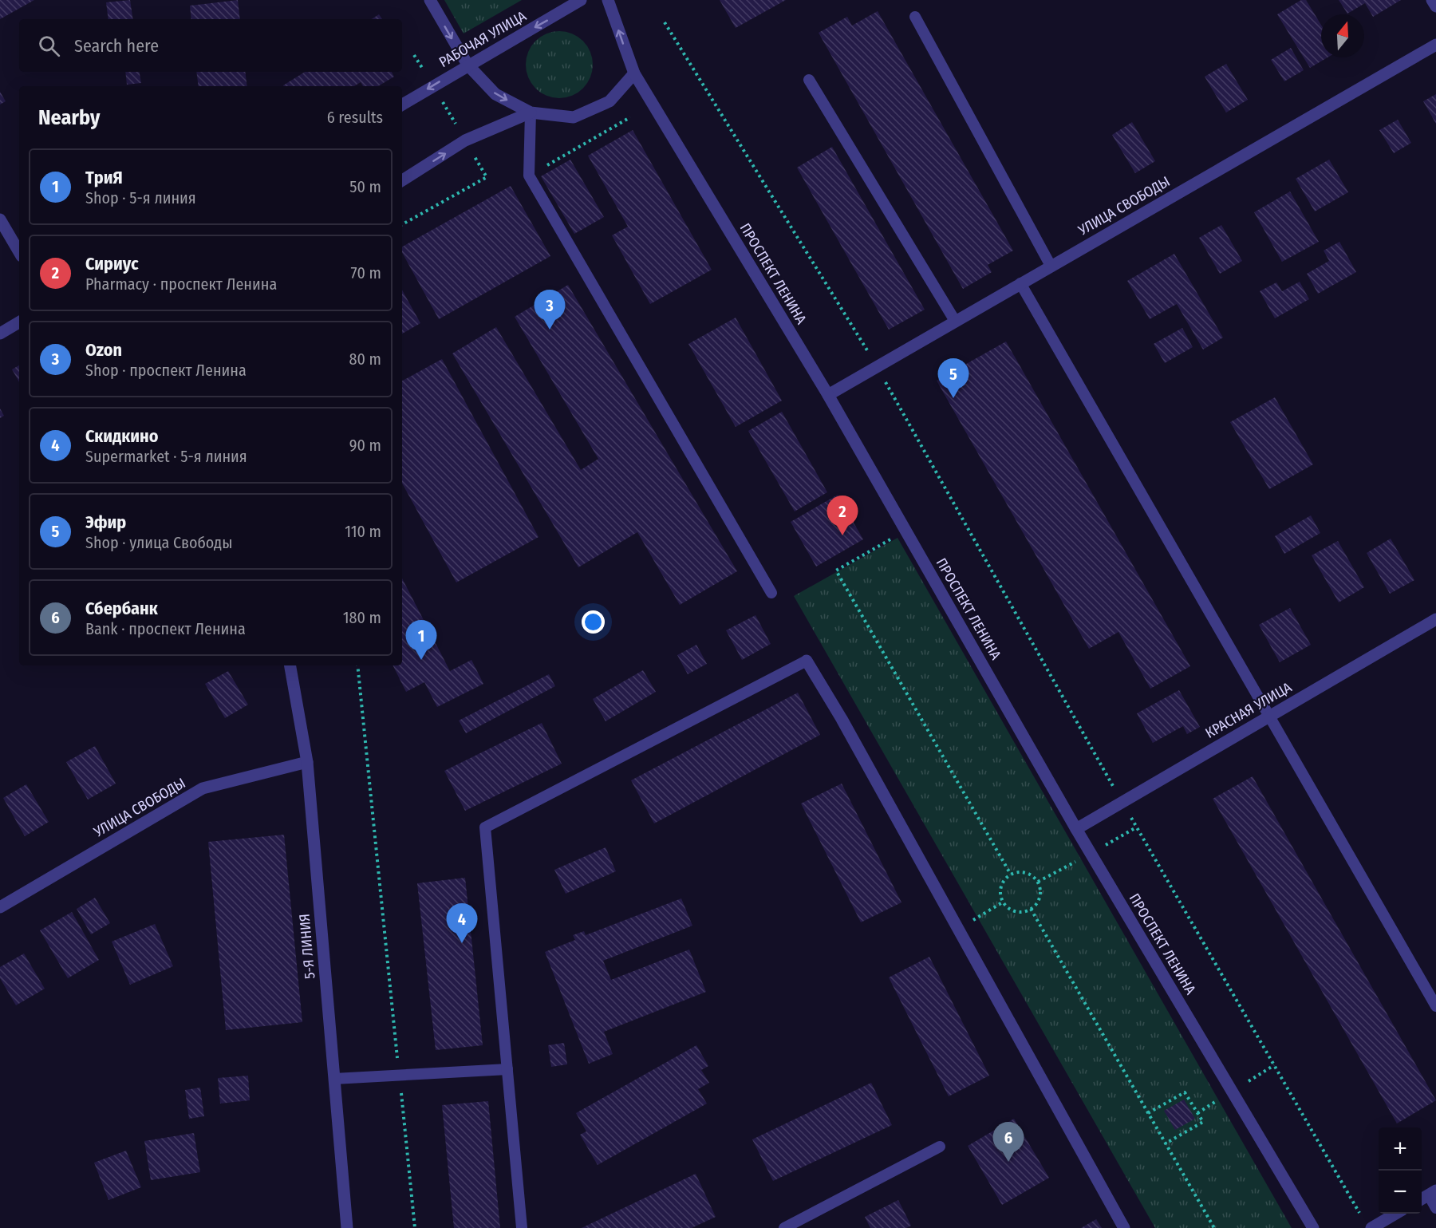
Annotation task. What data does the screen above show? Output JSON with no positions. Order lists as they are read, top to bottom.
{
  "streets": {
    "street": [
      "РАБОЧАЯ УЛИЦА",
      "УЛИЦА СВОБОДЫ",
      "ПРОСПЕКТ ЛЕНИНА",
      "КРАСНАЯ УЛИЦА",
      "5-Я ЛИНИЯ"
    ]
  },
  "crossings": [
    ["УЛИЦА СВОБОДЫ", "ПРОСПЕКТ ЛЕНИНА"],
    ["УЛИЦА СВОБОДЫ", "5-Я ЛИНИЯ"],
    ["ПРОСПЕКТ ЛЕНИНА", "КРАСНАЯ УЛИЦА"]
  ],
  "north": "top",
  "page": {
    "search": "Search here",
    "heading": ["Nearby", "6 results"],
    "list": [
      {
        "mark": "1",
        "name": "ТриЯ",
        "note": "Shop · 5-я линия",
        "value": "50 m"
      },
      {
        "mark": "2",
        "name": "Сириус",
        "note": "Pharmacy · проспект Ленина",
        "value": "70 m"
      },
      {
        "mark": "3",
        "name": "Ozon",
        "note": "Shop · проспект Ленина",
        "value": "80 m"
      },
      {
        "mark": "4",
        "name": "Скидкино",
        "note": "Supermarket · 5-я линия",
        "value": "90 m"
      },
      {
        "mark": "5",
        "name": "Эфир",
        "note": "Shop · улица Свободы",
        "value": "110 m"
      },
      {
        "mark": "6",
        "name": "Сбербанк",
        "note": "Bank · проспект Ленина",
        "value": "180 m"
      }
    ],
    "pins": [
      "3",
      "5",
      "2",
      "1",
      "4",
      "6"
    ],
    "map_buttons": ["+", "−"]
  }
}
